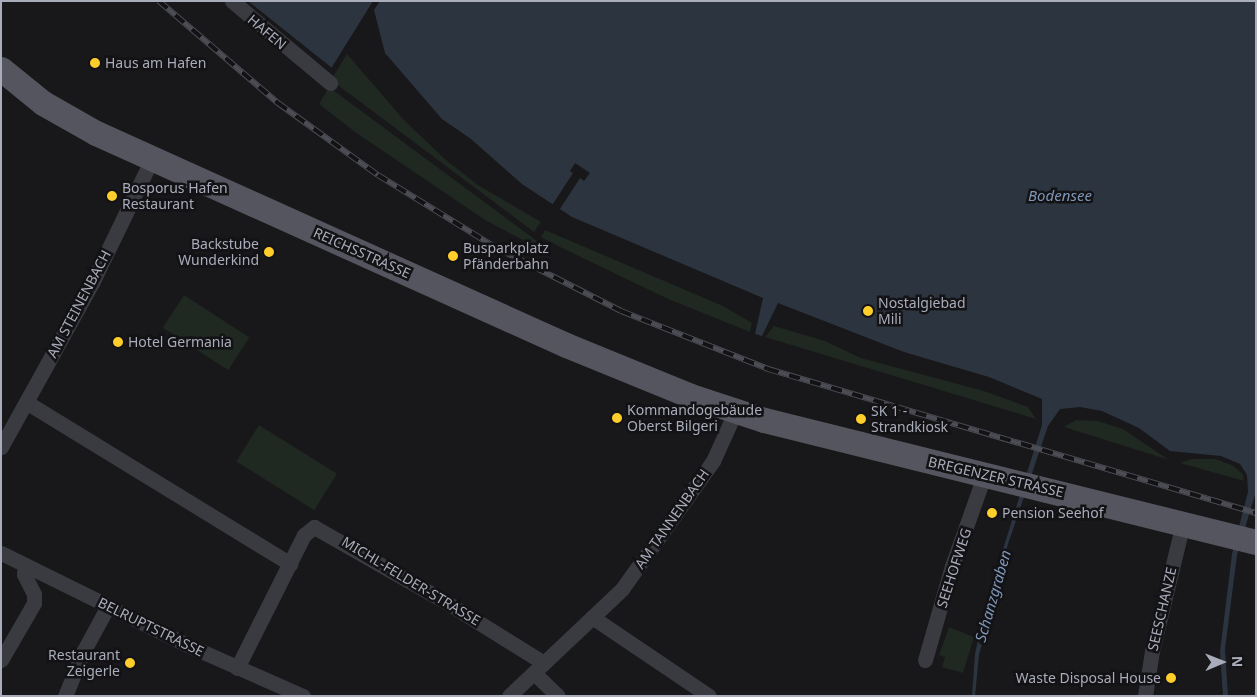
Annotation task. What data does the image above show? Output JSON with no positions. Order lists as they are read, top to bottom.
{
  "streets": {
    "main road": ["REICHSSTRASSE", "BREGENZER STRASSE"],
    "street": [
      "HAFEN",
      "AM STEINENBACH",
      "AM TANNENBACH",
      "SEEHOFWEG",
      "MICHL-FELDER-STRASSE",
      "SEESCHANZE",
      "BELRUPTSTRASSE"
    ]
  },
  "crossings": [
    ["REICHSSTRASSE", "AM STEINENBACH"],
    ["REICHSSTRASSE", "BREGENZER STRASSE"],
    ["REICHSSTRASSE", "AM TANNENBACH"],
    ["BREGENZER STRASSE", "AM TANNENBACH"],
    ["BREGENZER STRASSE", "SEEHOFWEG"],
    ["BREGENZER STRASSE", "SEESCHANZE"],
    ["AM TANNENBACH", "MICHL-FELDER-STRASSE"],
    ["MICHL-FELDER-STRASSE", "BELRUPTSTRASSE"]
  ],
  "water": ["Bodensee", "Schanzgraben"],
  "places": [
    "Haus am Hafen",
    "Bosporus Hafen Restaurant",
    "Backstube Wunderkind",
    "Busparkplatz Pfänderbahn",
    "Nostalgiebad Mili",
    "Hotel Germania",
    "Kommandogebäude Oberst Bilgeri",
    "SK 1 - Strandkiosk",
    "Pension Seehof",
    "Restaurant Zeigerle",
    "Waste Disposal House"
  ],
  "north": "right"
}
